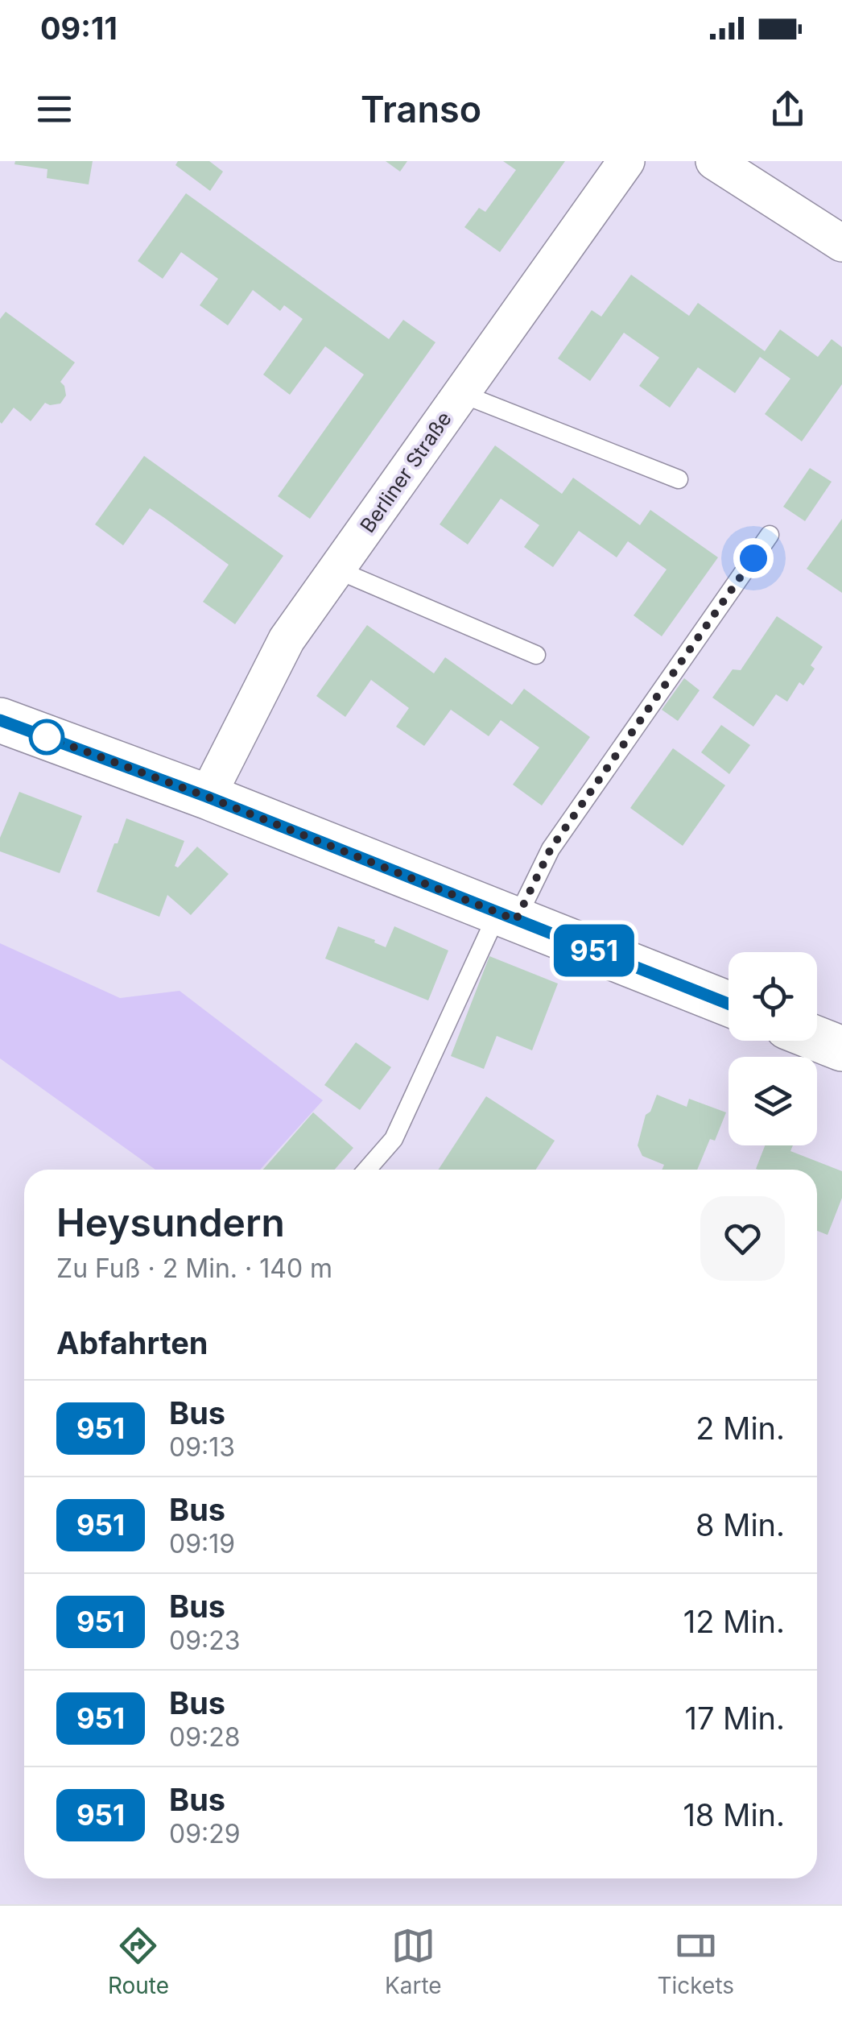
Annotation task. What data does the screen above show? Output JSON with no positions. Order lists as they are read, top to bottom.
{
  "streets": {
    "street": ["Berliner Straße"]
  },
  "lines": ["bus line 951"],
  "page": {
    "status": "09:11",
    "header": "Transo",
    "on_map": "951",
    "heading": [
      ["Heysundern", "Zu Fuß · 2 Min. · 140 m"],
      "Abfahrten"
    ],
    "list": [
      {
        "mark": "951",
        "name": "Bus",
        "note": "09:13",
        "value": "2 Min."
      },
      {
        "mark": "951",
        "name": "Bus",
        "note": "09:19",
        "value": "8 Min."
      },
      {
        "mark": "951",
        "name": "Bus",
        "note": "09:23",
        "value": "12 Min."
      },
      {
        "mark": "951",
        "name": "Bus",
        "note": "09:28",
        "value": "17 Min."
      },
      {
        "mark": "951",
        "name": "Bus",
        "note": "09:29",
        "value": "18 Min."
      }
    ],
    "tabs": ["Route", "Karte", "Tickets"]
  }
}
